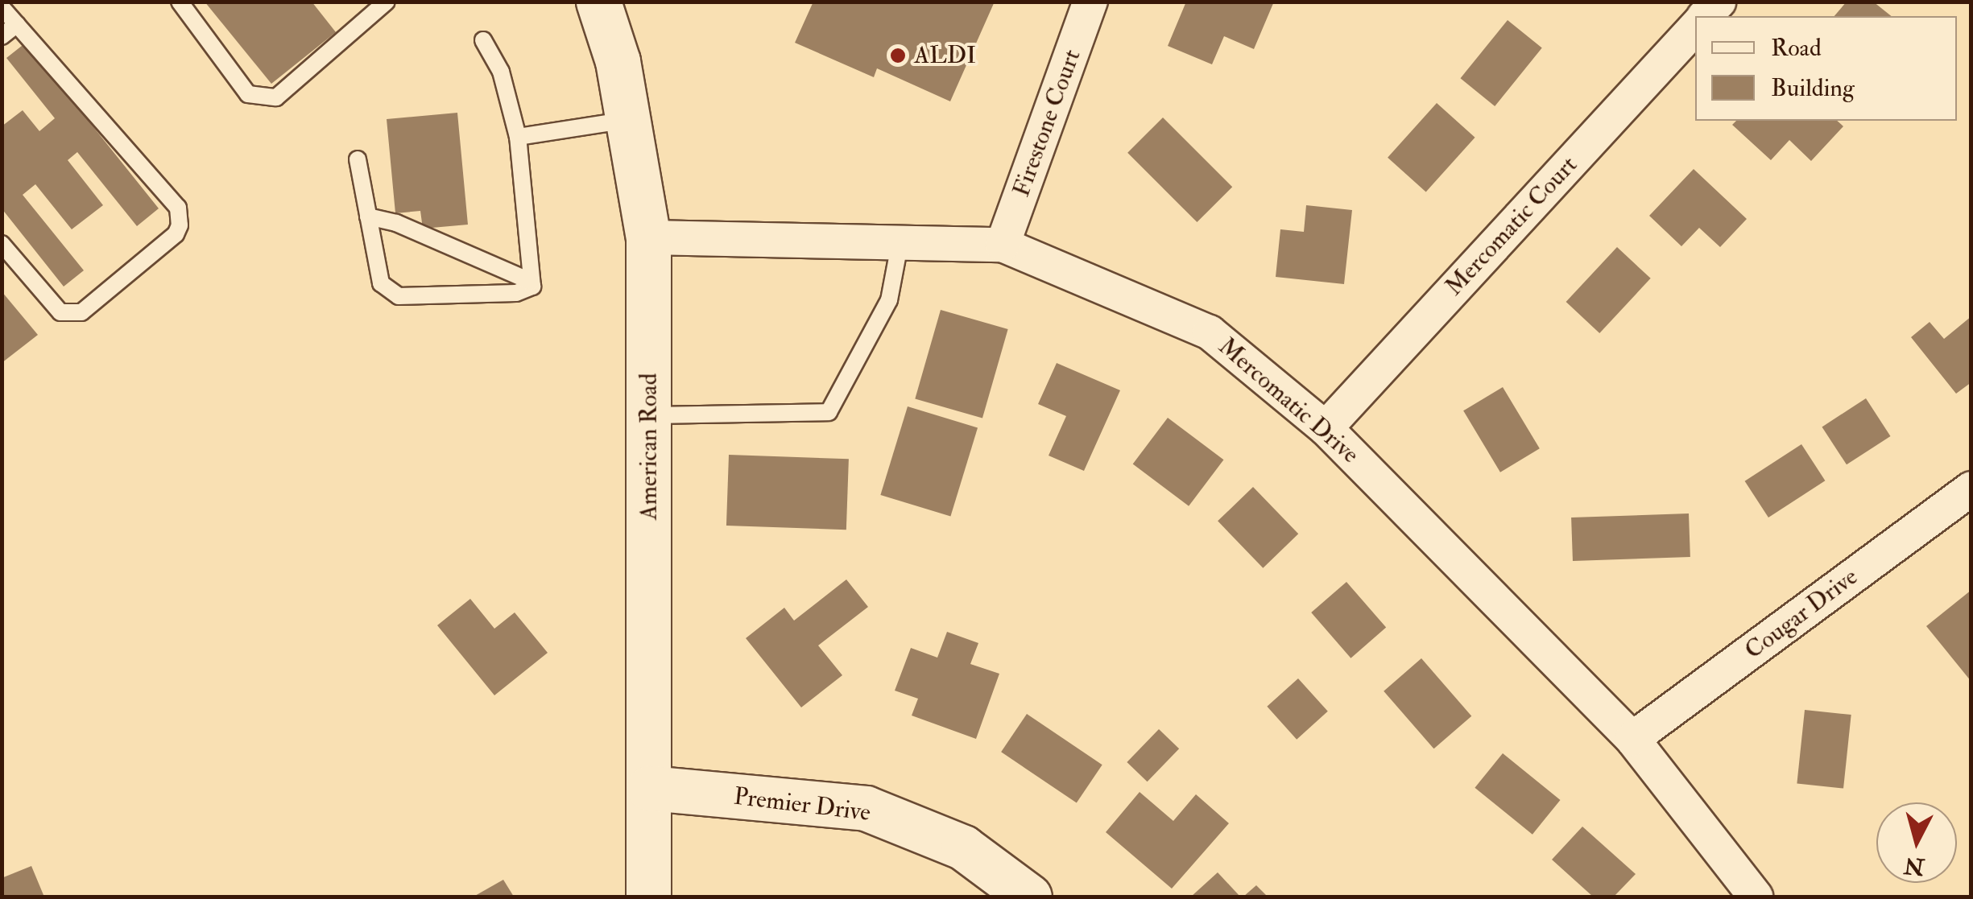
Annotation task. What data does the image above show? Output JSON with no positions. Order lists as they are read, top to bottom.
{
  "streets": {
    "street": [
      "Firestone Court",
      "Mercomatic Court",
      "Mercomatic Drive",
      "American Road",
      "Cougar Drive",
      "Premier Drive"
    ]
  },
  "crossings": [
    ["Firestone Court", "Mercomatic Drive"],
    ["Mercomatic Court", "Mercomatic Drive"],
    ["Mercomatic Drive", "American Road"],
    ["Mercomatic Drive", "Cougar Drive"],
    ["American Road", "Premier Drive"]
  ],
  "places": ["ALDI"],
  "legend": ["Road", "Building"],
  "north": "bottom"
}
